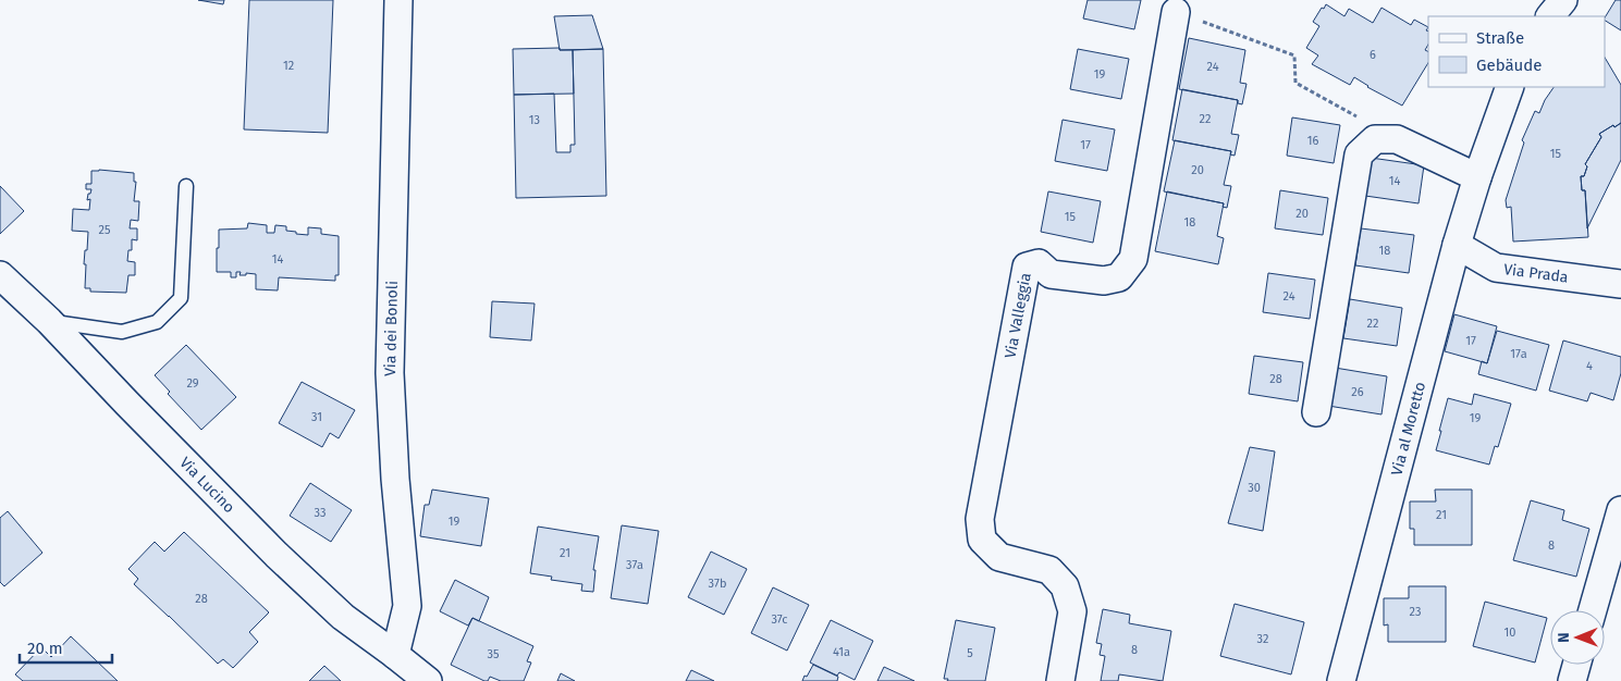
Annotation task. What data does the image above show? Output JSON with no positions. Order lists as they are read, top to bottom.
{
  "streets": {
    "street": [
      "Via Prada",
      "Via Valleggia",
      "Via dei Bonoli",
      "Via al Moretto",
      "Via Lucino"
    ]
  },
  "crossings": [
    ["Via Prada", "Via al Moretto"],
    ["Via dei Bonoli", "Via Lucino"]
  ],
  "house_numbers": [
    "6",
    "12",
    "24",
    "19",
    "22",
    "13",
    "16",
    "17",
    "15",
    "20",
    "14",
    "20",
    "15",
    "18",
    "25",
    "18",
    "14",
    "24",
    "22",
    "17",
    "17a",
    "4",
    "28",
    "29",
    "26",
    "31",
    "19",
    "30",
    "33",
    "21",
    "19",
    "8",
    "21",
    "37a",
    "37b",
    "28",
    "23",
    "37c",
    "10",
    "32",
    "8",
    "41a",
    "5",
    "35"
  ],
  "legend": ["Straße", "Gebäude"],
  "scale_bar": "20 m",
  "north": "left"
}
